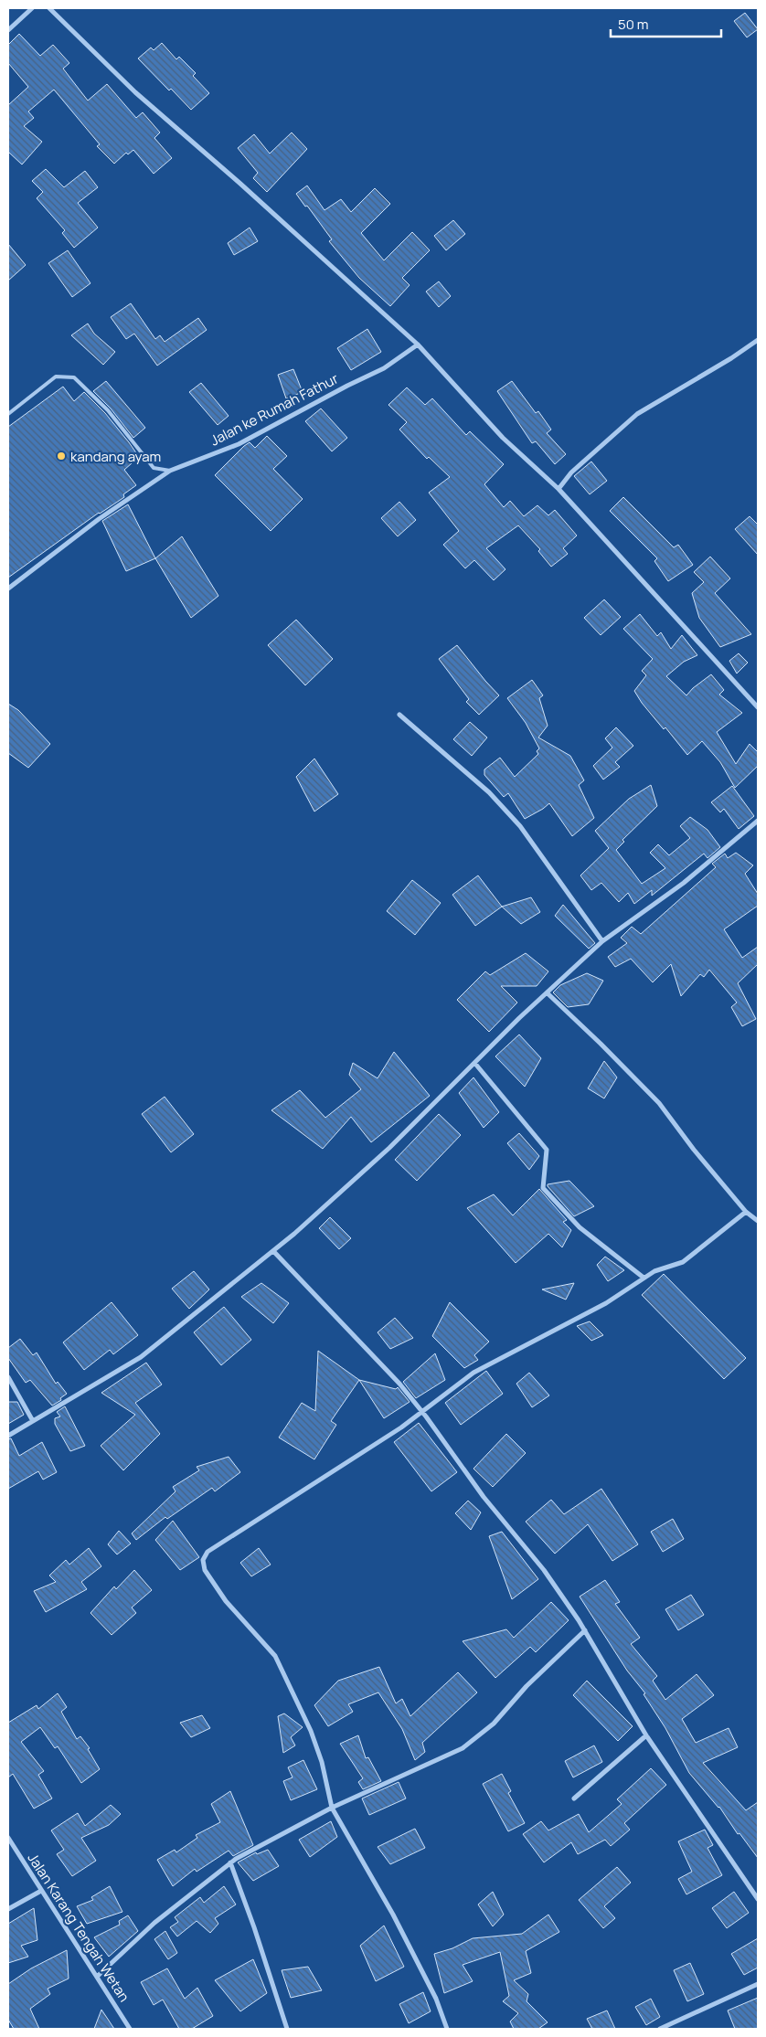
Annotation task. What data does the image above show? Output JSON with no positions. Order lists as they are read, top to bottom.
{
  "streets": {
    "street": ["Jalan ke Rumah Fathur", "Jalan Karang Tengah Wetan"]
  },
  "places": ["kandang ayam"],
  "scale_bar": "50 m"
}
